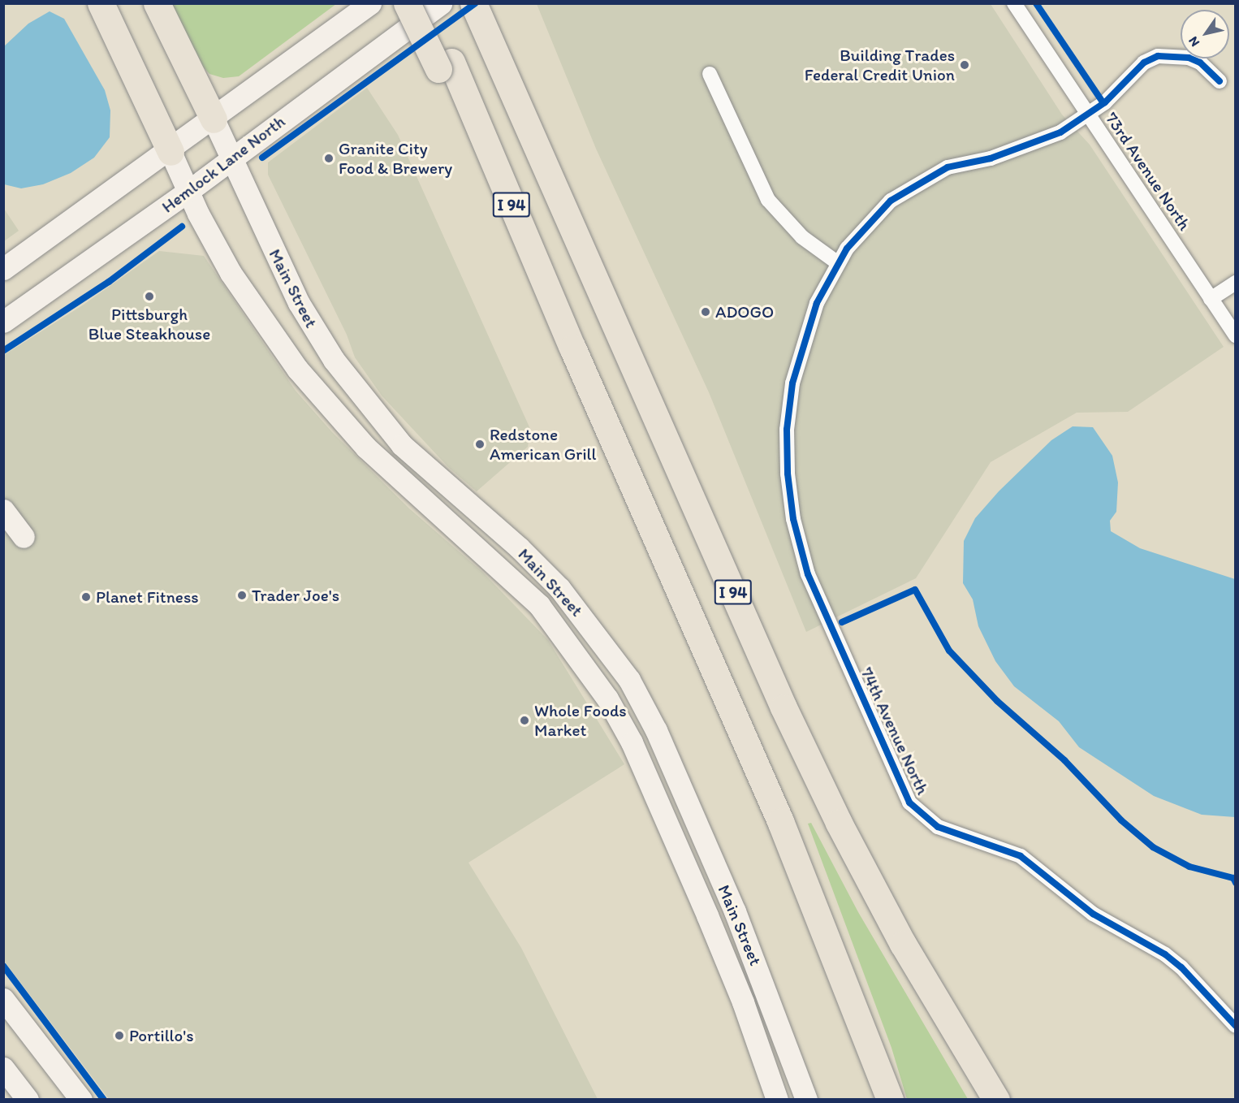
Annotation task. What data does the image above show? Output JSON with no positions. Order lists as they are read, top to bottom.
{
  "streets": {
    "highway": ["I 94"],
    "street": [
      "Hemlock Lane North",
      "73rd Avenue North",
      "Main Street",
      "74th Avenue North"
    ]
  },
  "crossings": [
    ["Hemlock Lane North", "Main Street"],
    ["73rd Avenue North", "74th Avenue North"]
  ],
  "places": [
    "Building Trades Federal Credit Union",
    "Granite City Food & Brewery",
    "Pittsburgh Blue Steakhouse",
    "ADOGO",
    "Redstone American Grill",
    "Trader Joe's",
    "Planet Fitness",
    "Whole Foods Market",
    "Portillo's"
  ],
  "north": "bottom left"
}
